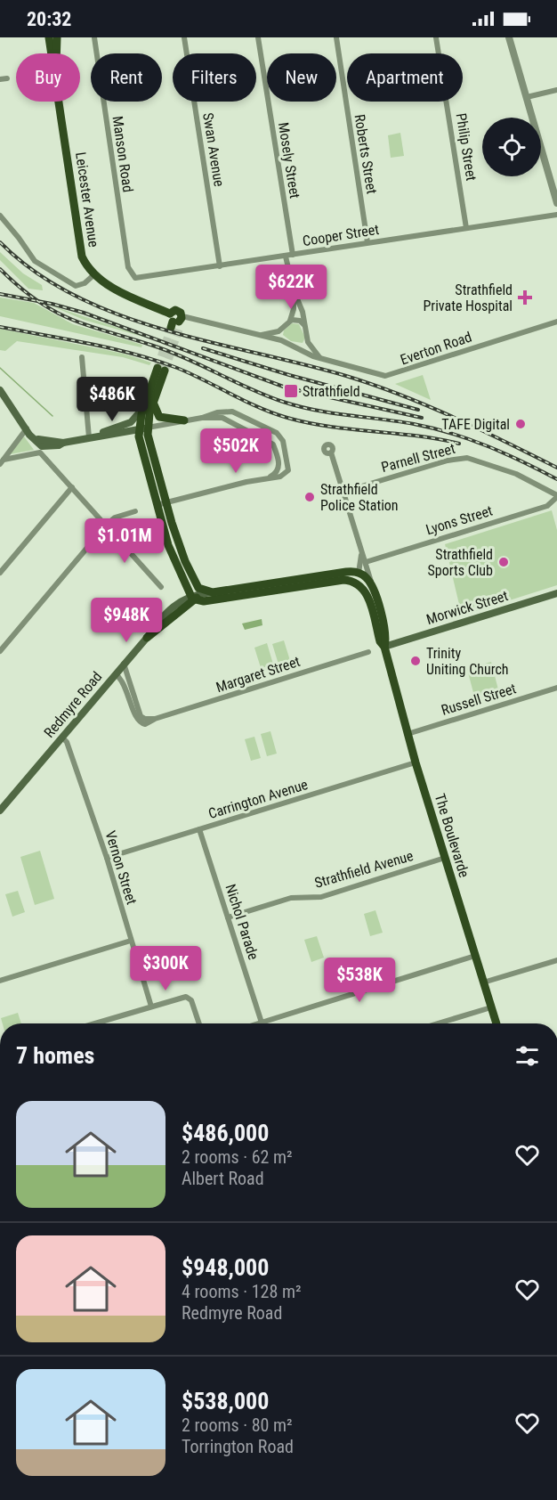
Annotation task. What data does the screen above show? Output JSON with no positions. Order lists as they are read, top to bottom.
{
  "streets": {
    "main road": [
      "Leicester Avenue",
      "Morwick Street",
      "Redmyre Road",
      "The Boulevarde"
    ],
    "street": [
      "Philip Street",
      "Swan Avenue",
      "Manson Road",
      "Roberts Street",
      "Mosely Street",
      "Cooper Street",
      "Everton Road",
      "Parnell Street",
      "Lyons Street",
      "Margaret Street",
      "Russell Street",
      "Carrington Avenue",
      "Vernon Street",
      "Strathfield Avenue",
      "Nichol Parade"
    ]
  },
  "crossings": [
    ["Philip Street", "Cooper Street"],
    ["Swan Avenue", "Cooper Street"],
    ["Manson Road", "Cooper Street"],
    ["Roberts Street", "Cooper Street"],
    ["Mosely Street", "Cooper Street"],
    ["Parnell Street", "Lyons Street"],
    ["Parnell Street", "The Boulevarde"],
    ["Lyons Street", "The Boulevarde"],
    ["Morwick Street", "The Boulevarde"],
    ["Russell Street", "The Boulevarde"],
    ["Redmyre Road", "The Boulevarde"],
    ["Redmyre Road", "Vernon Street"],
    ["Carrington Avenue", "The Boulevarde"],
    ["Carrington Avenue", "Vernon Street"],
    ["Carrington Avenue", "Nichol Parade"],
    ["The Boulevarde", "Strathfield Avenue"],
    ["Strathfield Avenue", "Nichol Parade"]
  ],
  "places": {
    "health": ["Strathfield Private Hospital"],
    "transit": ["Strathfield"],
    "other": [
      "TAFE Digital",
      "Strathfield Police Station",
      "Strathfield Sports Club",
      "Trinity Uniting Church"
    ]
  },
  "page": {
    "status": "20:32",
    "chip": [
      "Buy",
      "Rent",
      "Filters",
      "New",
      "Apartment"
    ],
    "price": [
      "$622K",
      "$486K",
      "$502K",
      "$1.01M",
      "$948K",
      "$300K",
      "$538K"
    ],
    "heading": "7 homes",
    "list": [
      {
        "name": "$486,000",
        "note": "2 rooms · 62 m² · Albert Road"
      },
      {
        "name": "$948,000",
        "note": "4 rooms · 128 m² · Redmyre Road"
      },
      {
        "name": "$538,000",
        "note": "2 rooms · 80 m² · Torrington Road"
      }
    ]
  }
}
